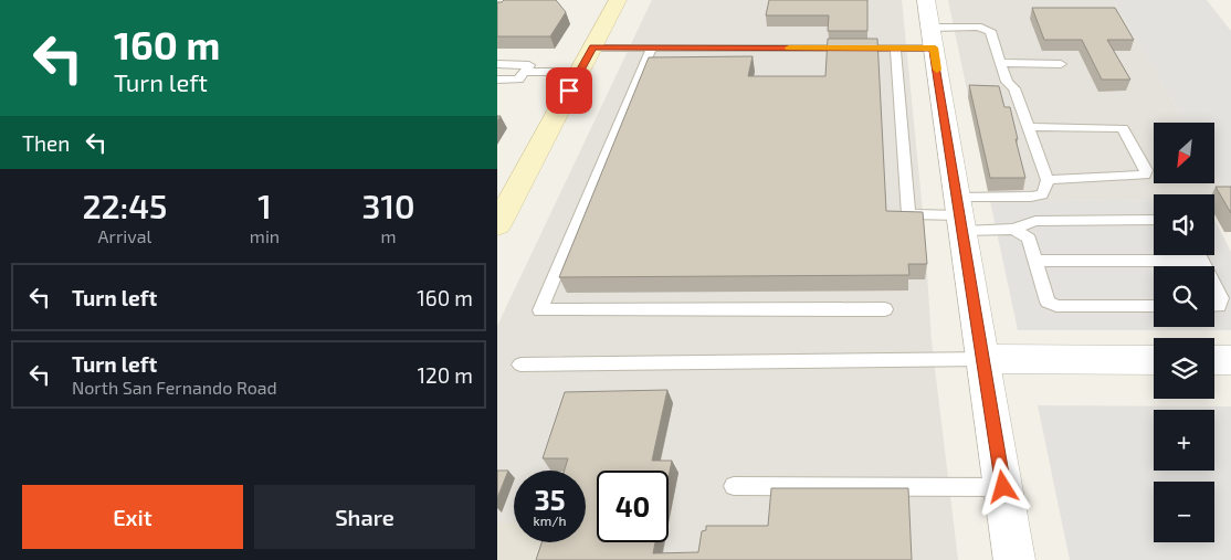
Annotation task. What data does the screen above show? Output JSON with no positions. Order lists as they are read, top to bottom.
{
  "north": "bottom left",
  "page": {
    "turn": ["160 m", "Turn left"],
    "then": "Then",
    "map_buttons": ["+", "−"],
    "eta": [
      "22:45",
      "Arrival",
      "1",
      "min",
      "310",
      "m"
    ],
    "list": [
      {
        "name": "Turn left",
        "value": "160 m"
      },
      {
        "name": "Turn left",
        "note": "North San Fernando Road",
        "value": "120 m"
      }
    ],
    "speed": "35 km/h",
    "limit": "40",
    "buttons": ["Exit", "Share"]
  }
}
